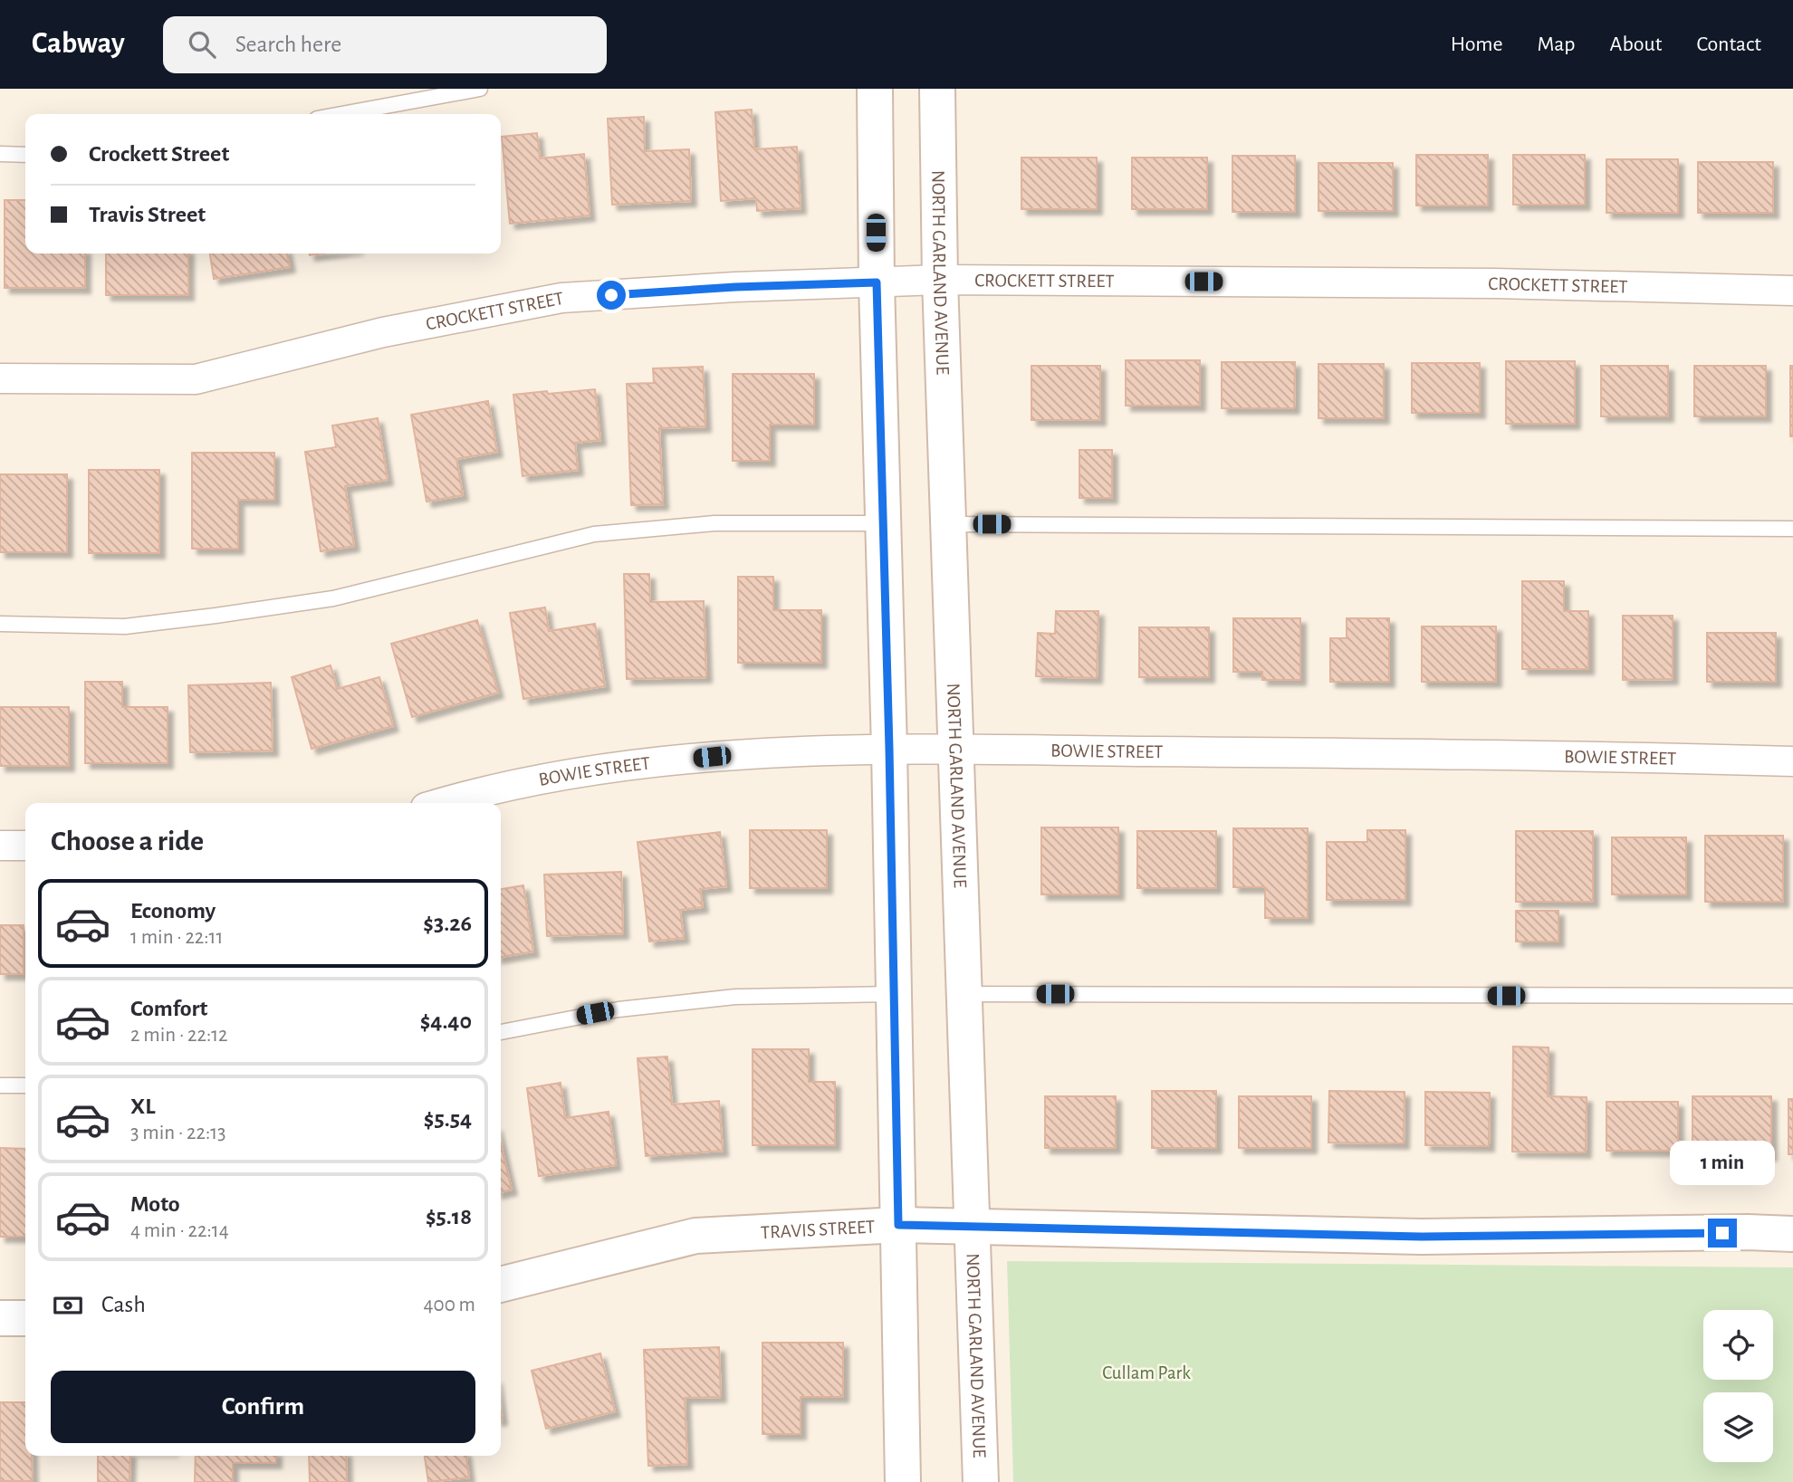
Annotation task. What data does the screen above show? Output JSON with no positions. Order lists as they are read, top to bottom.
{
  "streets": {
    "main road": ["NORTH GARLAND AVENUE", "TRAVIS STREET"],
    "street": ["CROCKETT STREET", "BOWIE STREET"]
  },
  "crossings": [
    ["NORTH GARLAND AVENUE", "CROCKETT STREET"],
    ["NORTH GARLAND AVENUE", "BOWIE STREET"],
    ["NORTH GARLAND AVENUE", "TRAVIS STREET"]
  ],
  "parks": ["Cullam Park"],
  "page": {
    "header": "Cabway",
    "search": "Search here",
    "nav": [
      "Home",
      "Map",
      "About",
      "Contact"
    ],
    "banner": ["Crockett Street", "Travis Street"],
    "heading": "Choose a ride",
    "list": [
      {
        "name": "Economy",
        "note": "1 min · 22:11",
        "value": "$3.26"
      },
      {
        "name": "Comfort",
        "note": "2 min · 22:12",
        "value": "$4.40"
      },
      {
        "name": "XL",
        "note": "3 min · 22:13",
        "value": "$5.54"
      },
      {
        "name": "Moto",
        "note": "4 min · 22:14",
        "value": "$5.18"
      }
    ],
    "bubble": "1 min",
    "pay": ["Cash", "400 m"],
    "buttons": "Confirm"
  }
}
